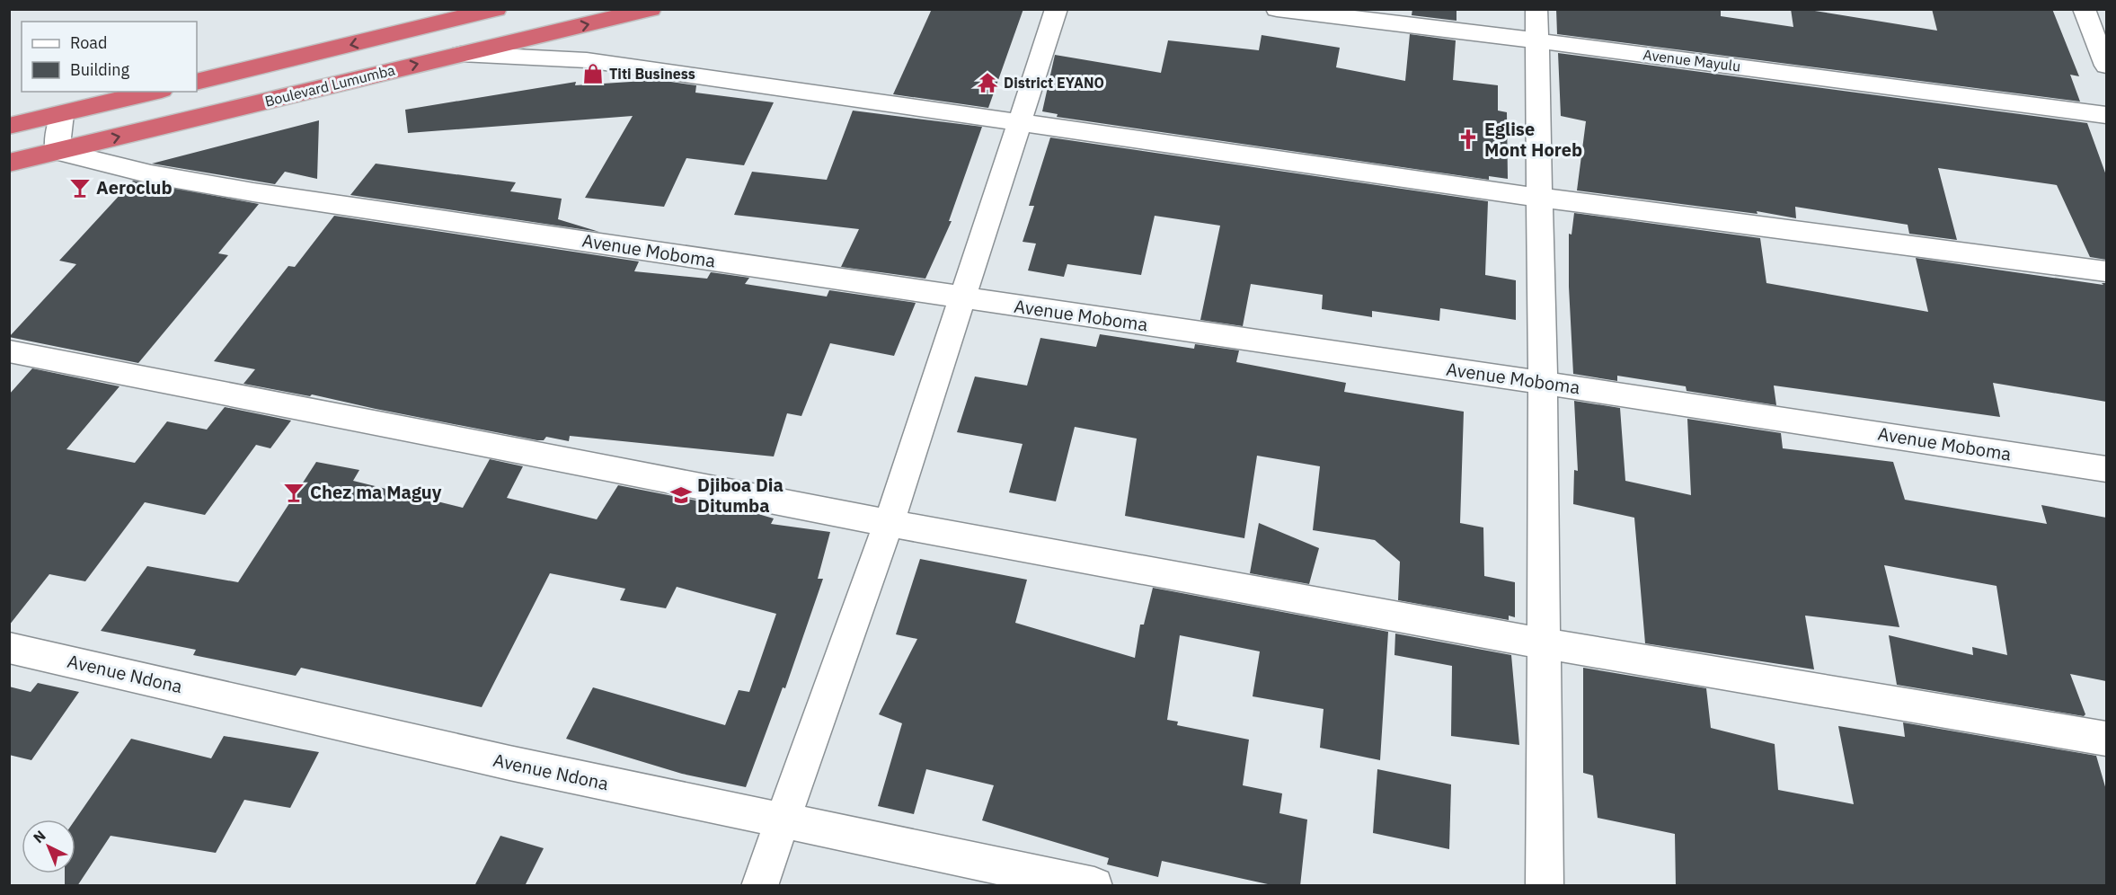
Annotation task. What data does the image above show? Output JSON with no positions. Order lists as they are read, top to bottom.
{
  "streets": {
    "highway": ["Boulevard Lumumba"],
    "street": ["Avenue Mayulu", "Avenue Moboma", "Avenue Ndona"]
  },
  "crossings": [
    ["Boulevard Lumumba", "Avenue Moboma"]
  ],
  "places": {
    "shop": ["Titi Business"],
    "temple": ["District EYANO"],
    "church": ["Eglise Mont Horeb"],
    "bar": ["Aeroclub", "Chez ma Maguy"],
    "school or university": ["Djiboa Dia Ditumba"]
  },
  "legend": ["Road", "Building"],
  "north": "top left"
}
